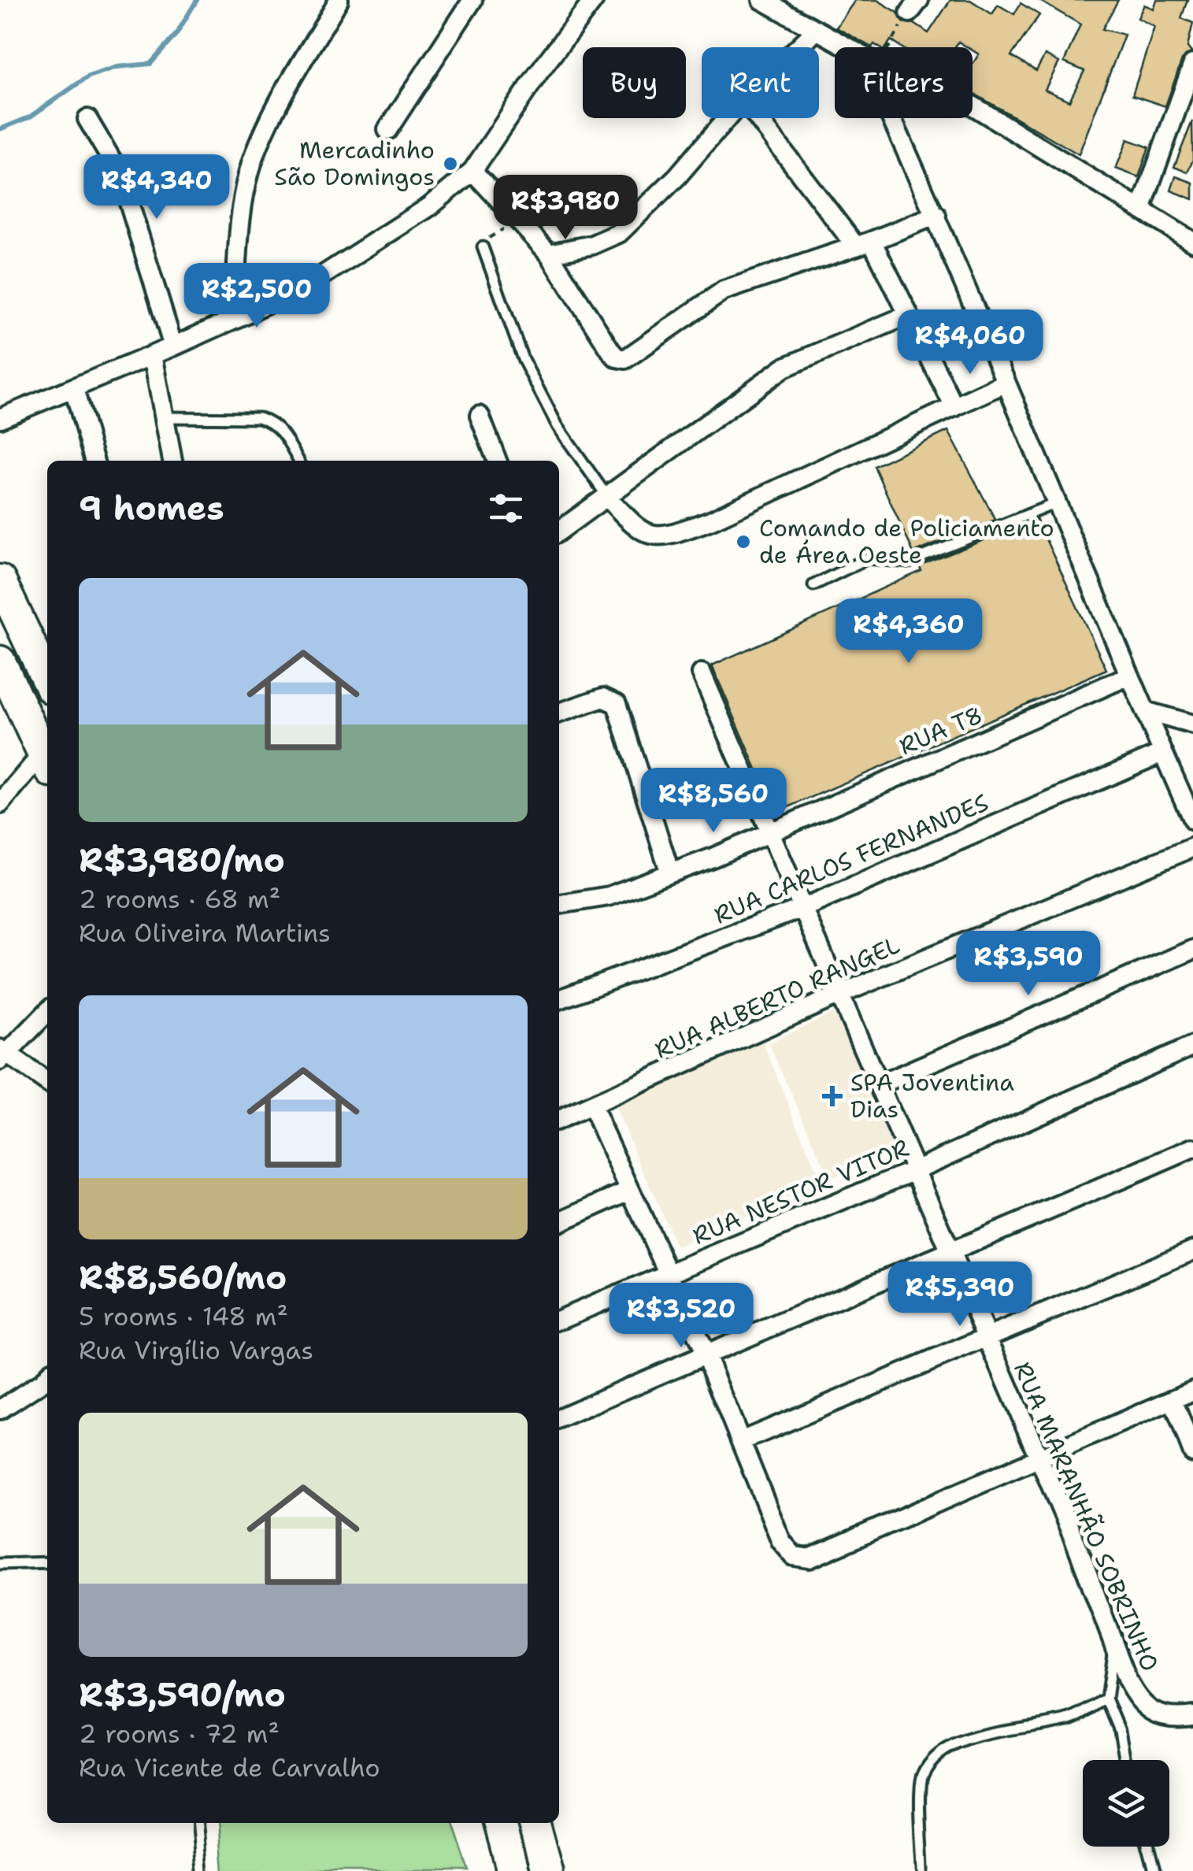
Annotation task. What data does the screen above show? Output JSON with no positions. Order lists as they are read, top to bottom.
{
  "streets": {
    "street": [
      "RUA T8",
      "RUA CARLOS FERNANDES",
      "RUA ALBERTO RANGEL",
      "RUA NESTOR VITOR",
      "RUA MARANHÃO SOBRINHO"
    ]
  },
  "crossings": [
    ["RUA T8", "RUA MARANHÃO SOBRINHO"],
    ["RUA CARLOS FERNANDES", "RUA MARANHÃO SOBRINHO"],
    ["RUA ALBERTO RANGEL", "RUA MARANHÃO SOBRINHO"],
    ["RUA NESTOR VITOR", "RUA MARANHÃO SOBRINHO"]
  ],
  "places": {
    "other": ["Mercadinho São Domingos", "Comando de Policiamento de Área Oeste"],
    "health": ["SPA Joventina Dias"]
  },
  "page": {
    "chip": ["Buy", "Rent", "Filters"],
    "price": [
      "R$4,340",
      "R$3,980",
      "R$2,500",
      "R$4,060",
      "R$4,360",
      "R$8,560",
      "R$3,590",
      "R$5,390",
      "R$3,520"
    ],
    "heading": "9 homes",
    "list": [
      {
        "name": "R$3,980/mo",
        "note": "2 rooms · 68 m² · Rua Oliveira Martins"
      },
      {
        "name": "R$8,560/mo",
        "note": "5 rooms · 148 m² · Rua Virgílio Vargas"
      },
      {
        "name": "R$3,590/mo",
        "note": "2 rooms · 72 m² · Rua Vicente de Carvalho"
      }
    ]
  }
}
